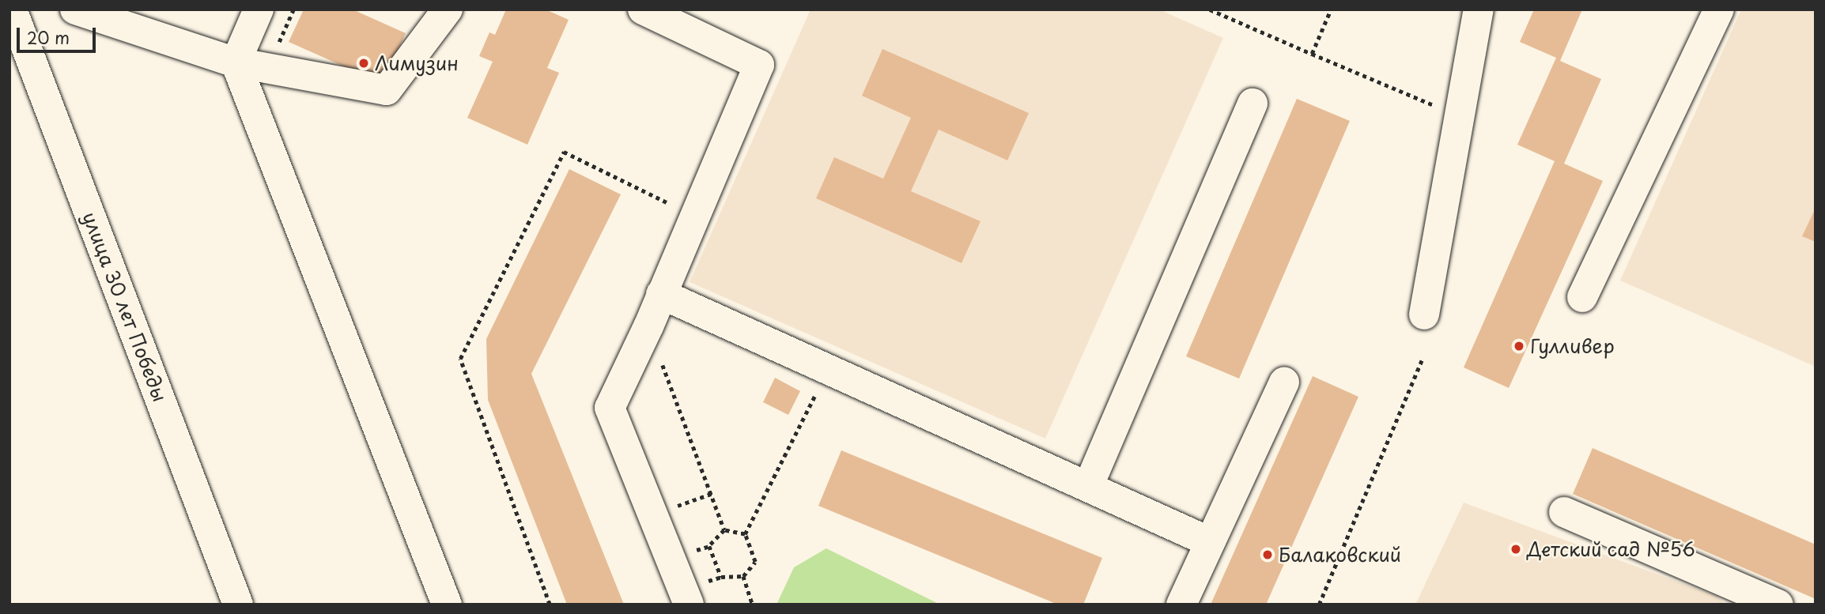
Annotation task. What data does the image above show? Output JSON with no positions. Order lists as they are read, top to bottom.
{
  "streets": {
    "street": ["улица 30 лет Победы"]
  },
  "places": [
    "Лимузин",
    "Гулливер",
    "Детский сад №56",
    "Балаковский"
  ],
  "scale_bar": "20 m"
}
